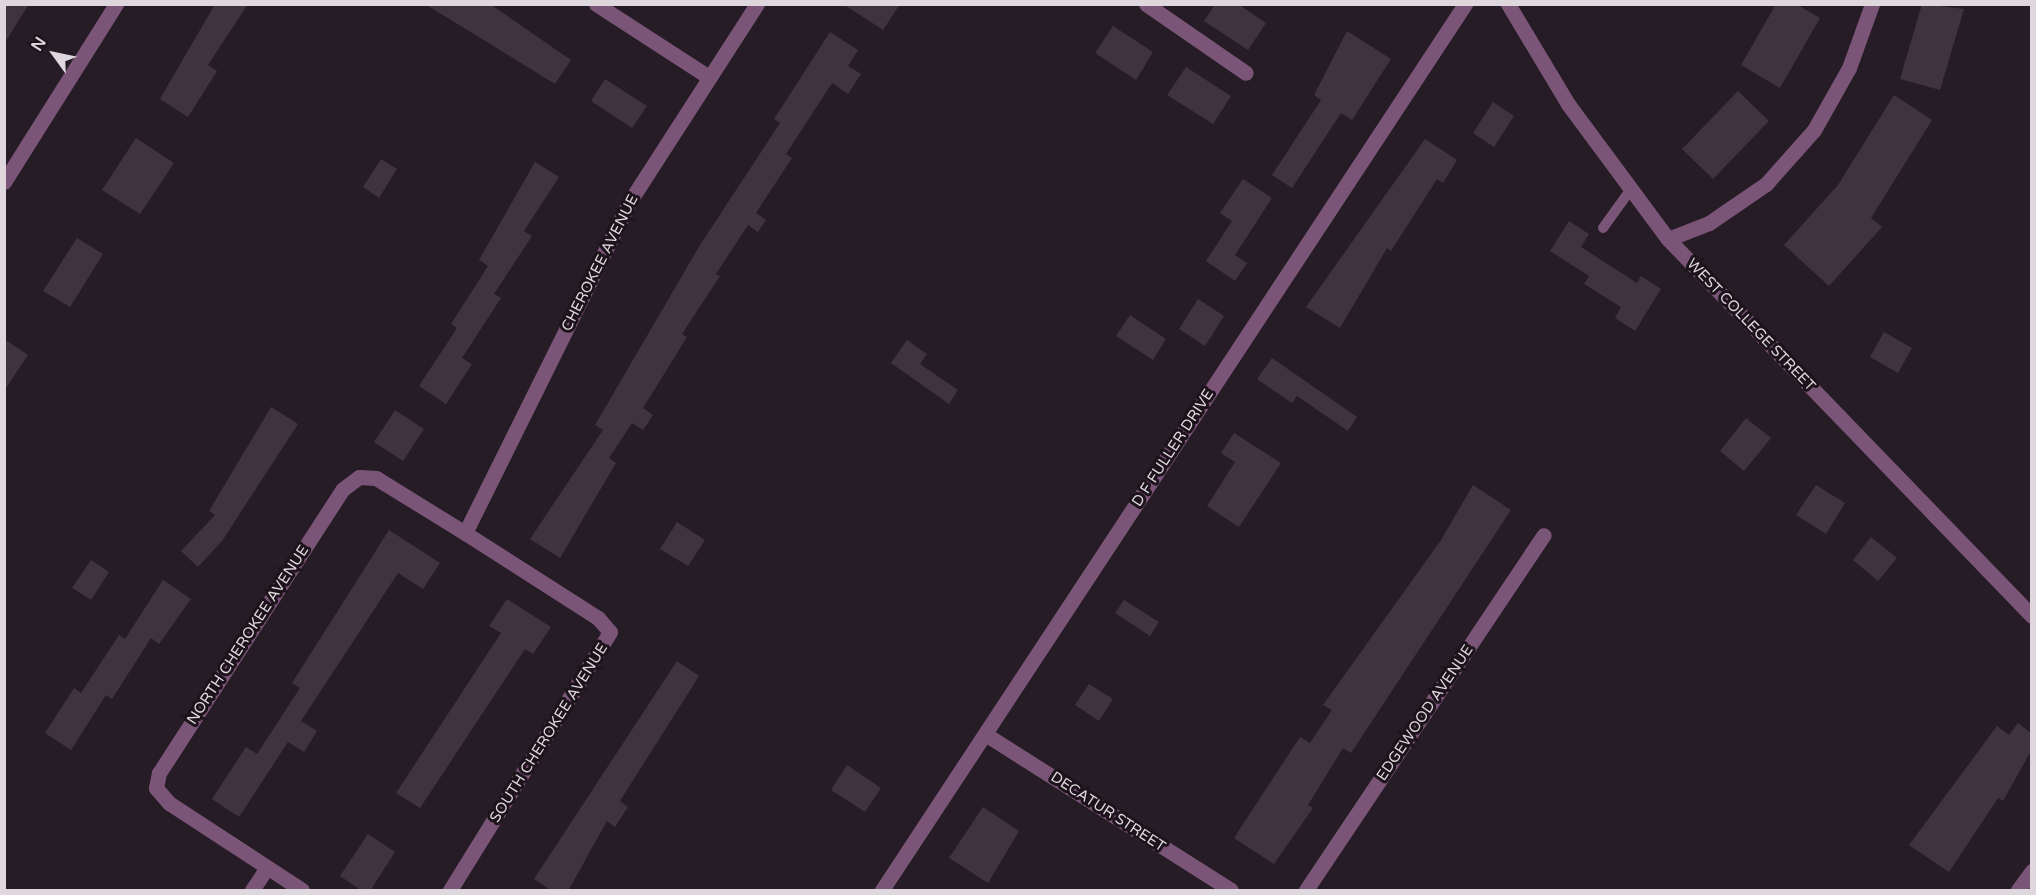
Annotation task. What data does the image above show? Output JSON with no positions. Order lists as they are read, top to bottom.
{
  "streets": {
    "street": [
      "CHEROKEE AVENUE",
      "WEST COLLEGE STREET",
      "D F FULLER DRIVE",
      "NORTH CHEROKEE AVENUE",
      "EDGEWOOD AVENUE",
      "SOUTH CHEROKEE AVENUE",
      "DECATUR STREET"
    ]
  },
  "crossings": [
    ["CHEROKEE AVENUE", "NORTH CHEROKEE AVENUE"],
    ["CHEROKEE AVENUE", "SOUTH CHEROKEE AVENUE"],
    ["D F FULLER DRIVE", "DECATUR STREET"],
    ["NORTH CHEROKEE AVENUE", "SOUTH CHEROKEE AVENUE"]
  ],
  "north": "top left"
}
